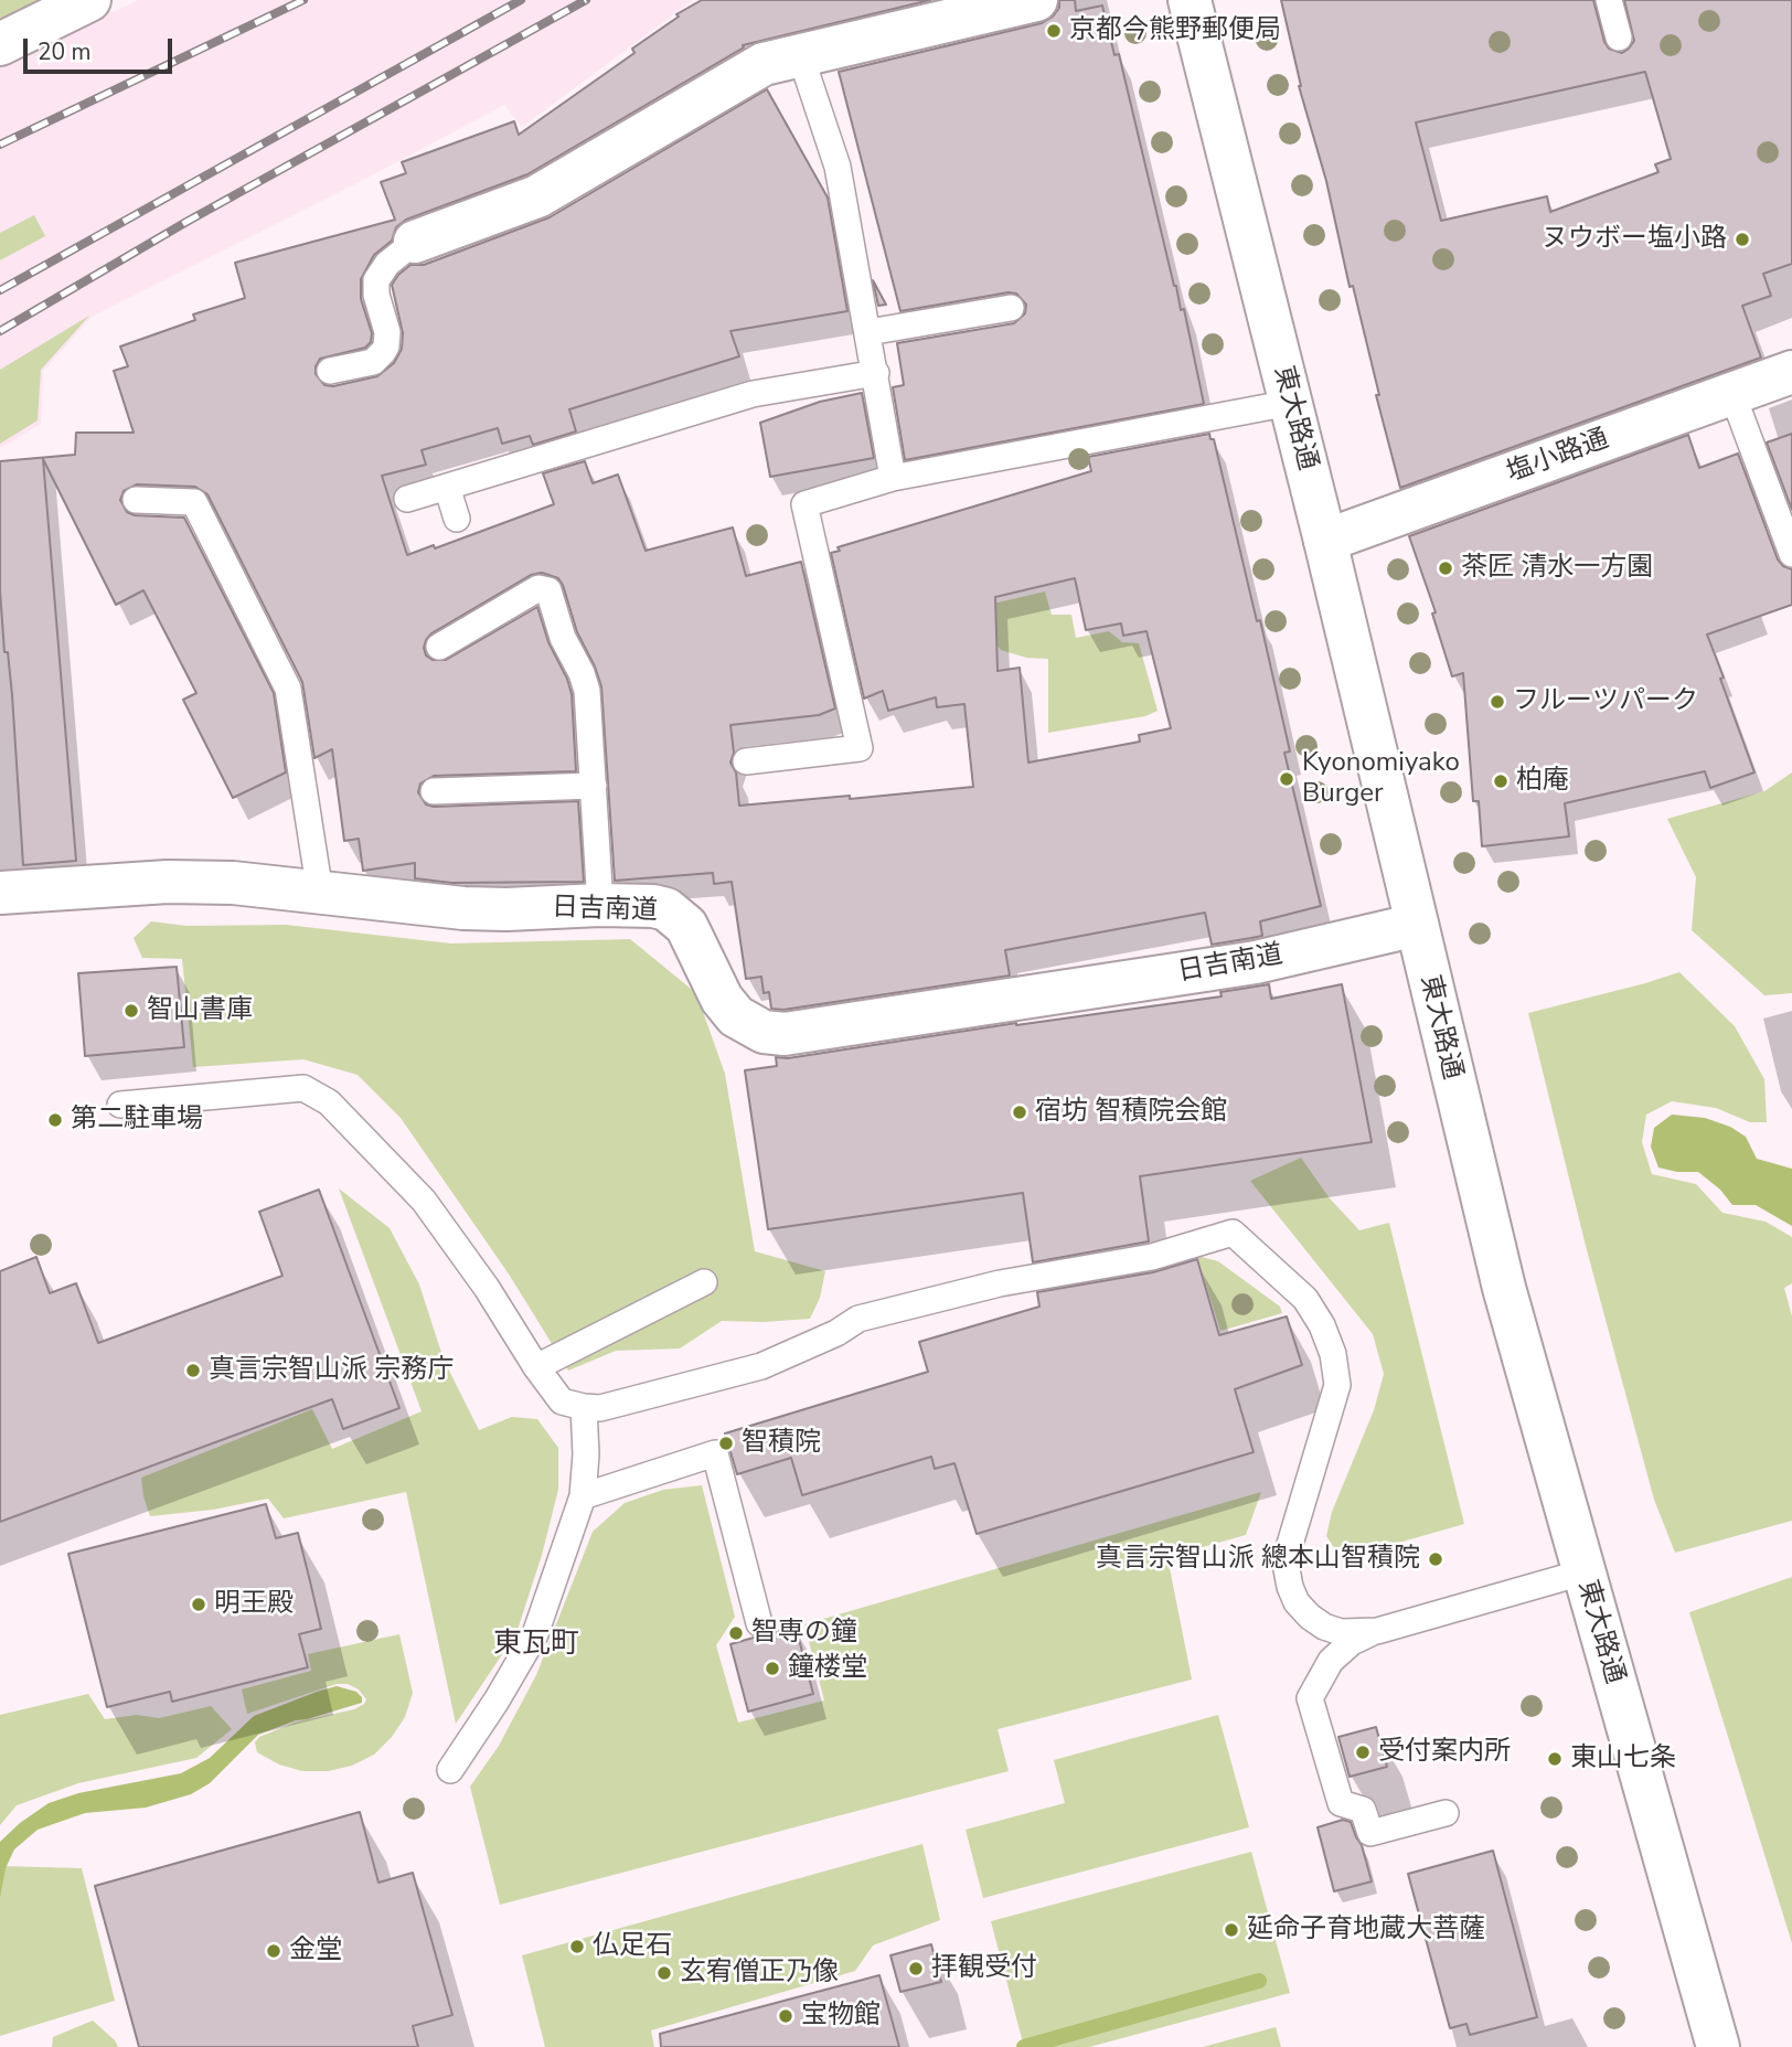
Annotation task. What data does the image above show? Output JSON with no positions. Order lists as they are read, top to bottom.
{
  "streets": {
    "street": ["東大路通", "塩小路通", "日吉南道"]
  },
  "crossings": [
    ["東大路通", "塩小路通"],
    ["東大路通", "日吉南道"]
  ],
  "districts": ["東瓦町"],
  "places": [
    "京都今熊野郵便局",
    "ヌウボー塩小路",
    "茶匠 清水一方園",
    "フルーツパーク",
    "Kyonomiyako Burger",
    "柏庵",
    "智山書庫",
    "宿坊 智積院会館",
    "第二駐車場",
    "真言宗智山派 宗務庁",
    "智積院",
    "真言宗智山派 總本山智積院",
    "明王殿",
    "智専の鐘",
    "鐘楼堂",
    "受付案内所",
    "東山七条",
    "延命子育地蔵大菩薩",
    "仏足石",
    "金堂",
    "拝観受付",
    "玄宥僧正乃像",
    "宝物館"
  ],
  "scale_bar": "20 m"
}
